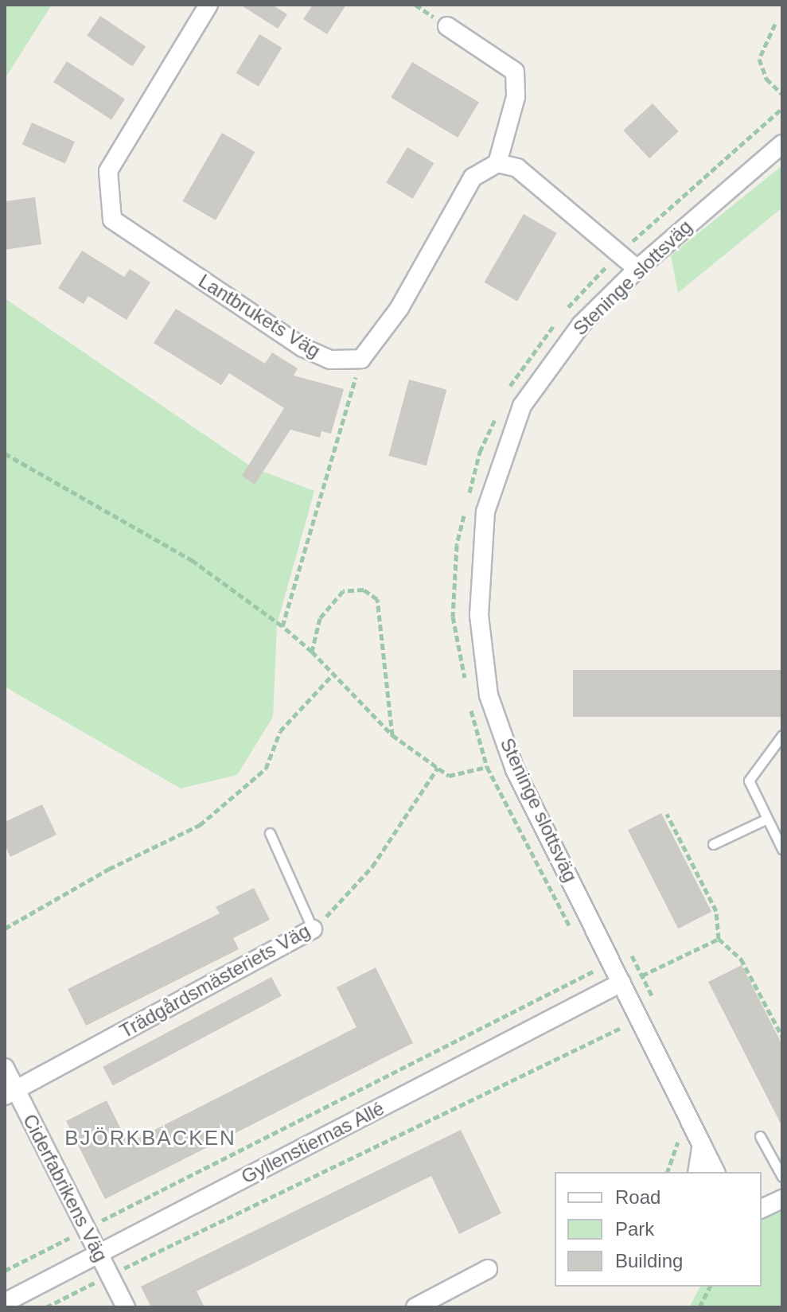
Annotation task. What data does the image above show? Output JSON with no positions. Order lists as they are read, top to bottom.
{
  "streets": {
    "street": [
      "Steninge slottsväg",
      "Lantbrukets Väg",
      "Trädgårdsmästeriets Väg",
      "Gyllenstiernas Allé",
      "Ciderfabrikens Väg"
    ]
  },
  "crossings": [
    ["Steninge slottsväg", "Gyllenstiernas Allé"],
    ["Trädgårdsmästeriets Väg", "Ciderfabrikens Väg"],
    ["Gyllenstiernas Allé", "Ciderfabrikens Väg"]
  ],
  "districts": ["BJÖRKBACKEN"],
  "legend": ["Road", "Park", "Building"]
}
